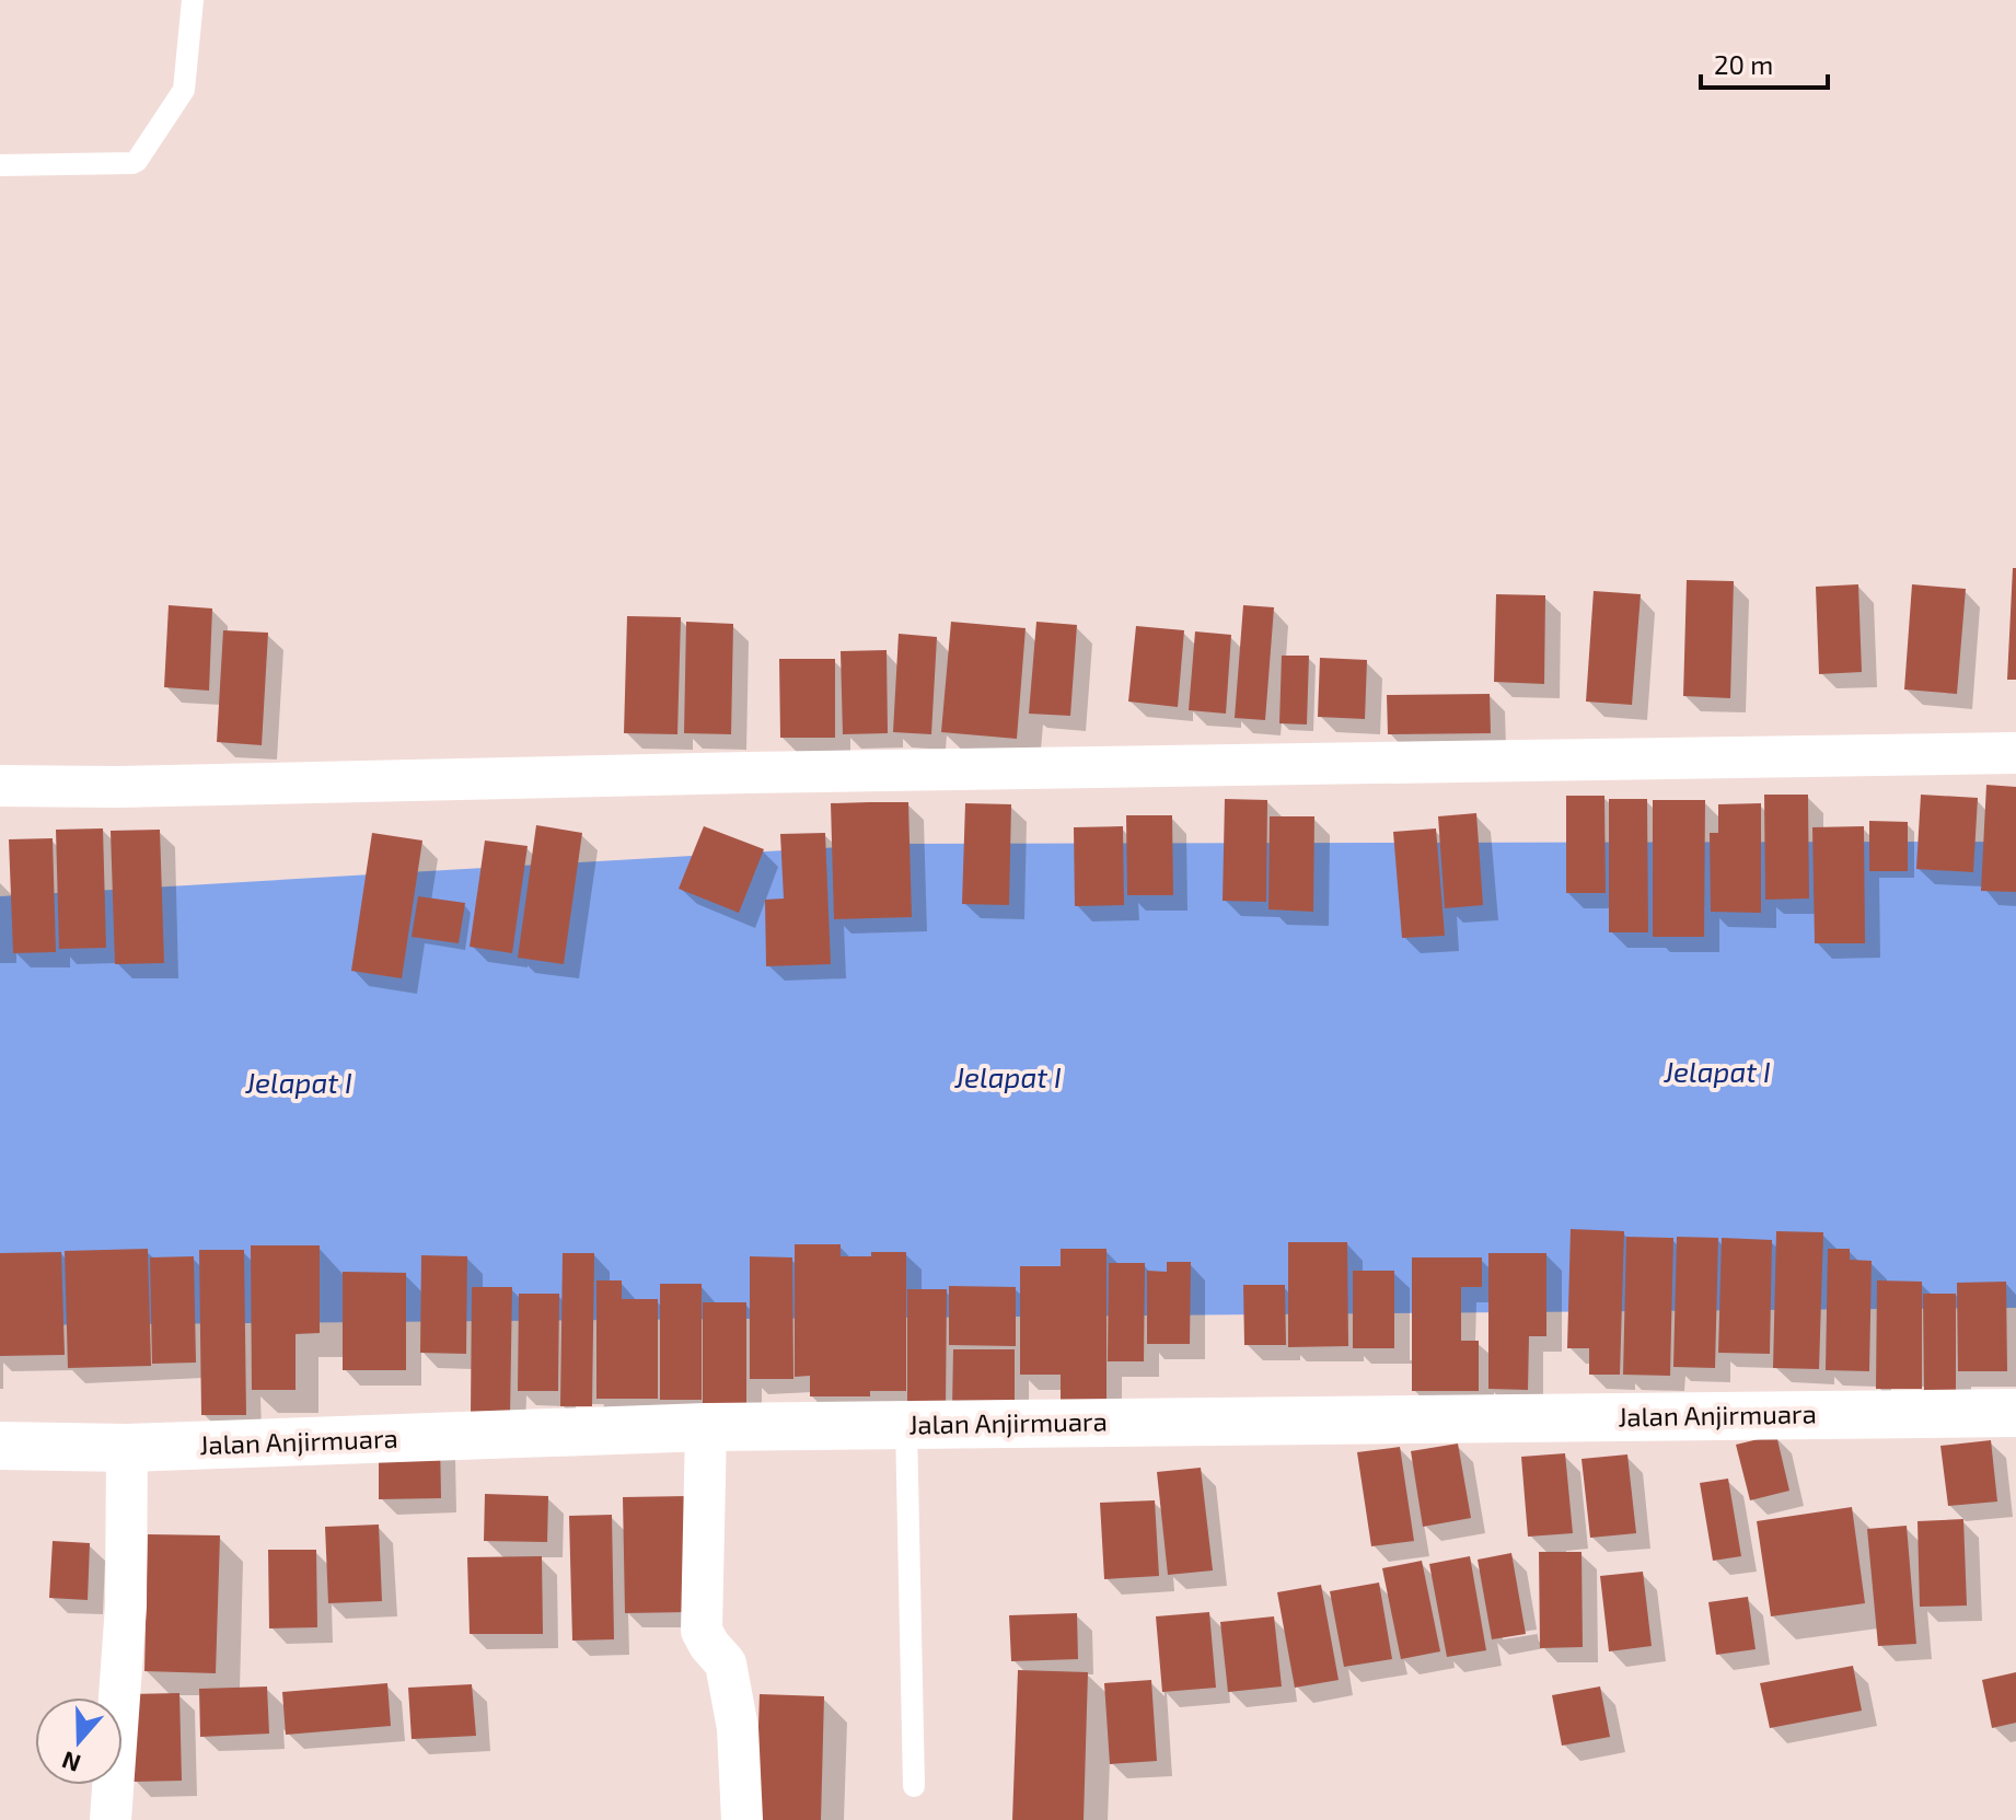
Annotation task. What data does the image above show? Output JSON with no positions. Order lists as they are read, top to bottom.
{
  "streets": {
    "street": ["Jalan Anjirmuara"]
  },
  "water": ["Jelapat I"],
  "scale_bar": "20 m",
  "north": "bottom"
}
